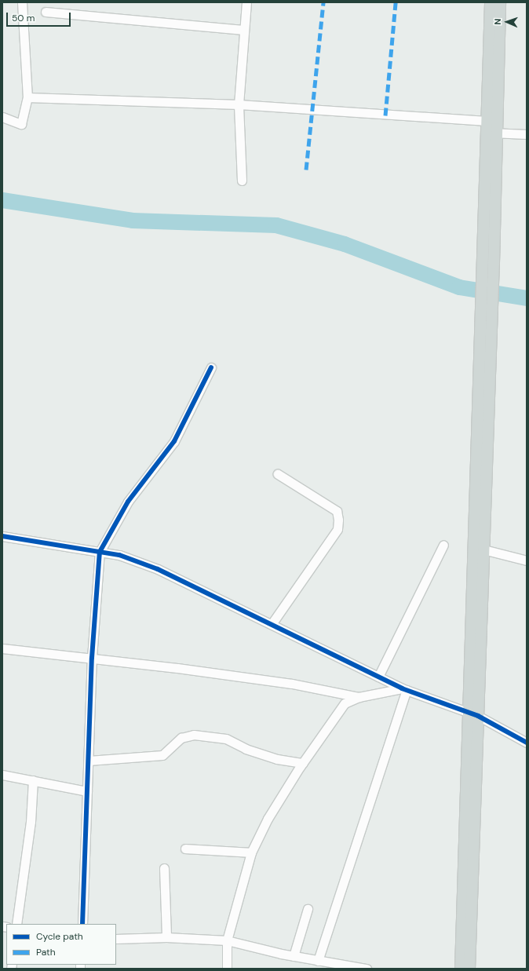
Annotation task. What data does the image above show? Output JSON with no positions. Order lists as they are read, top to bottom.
{
  "legend": ["Cycle path", "Path"],
  "scale_bar": "50 m",
  "north": "left"
}
